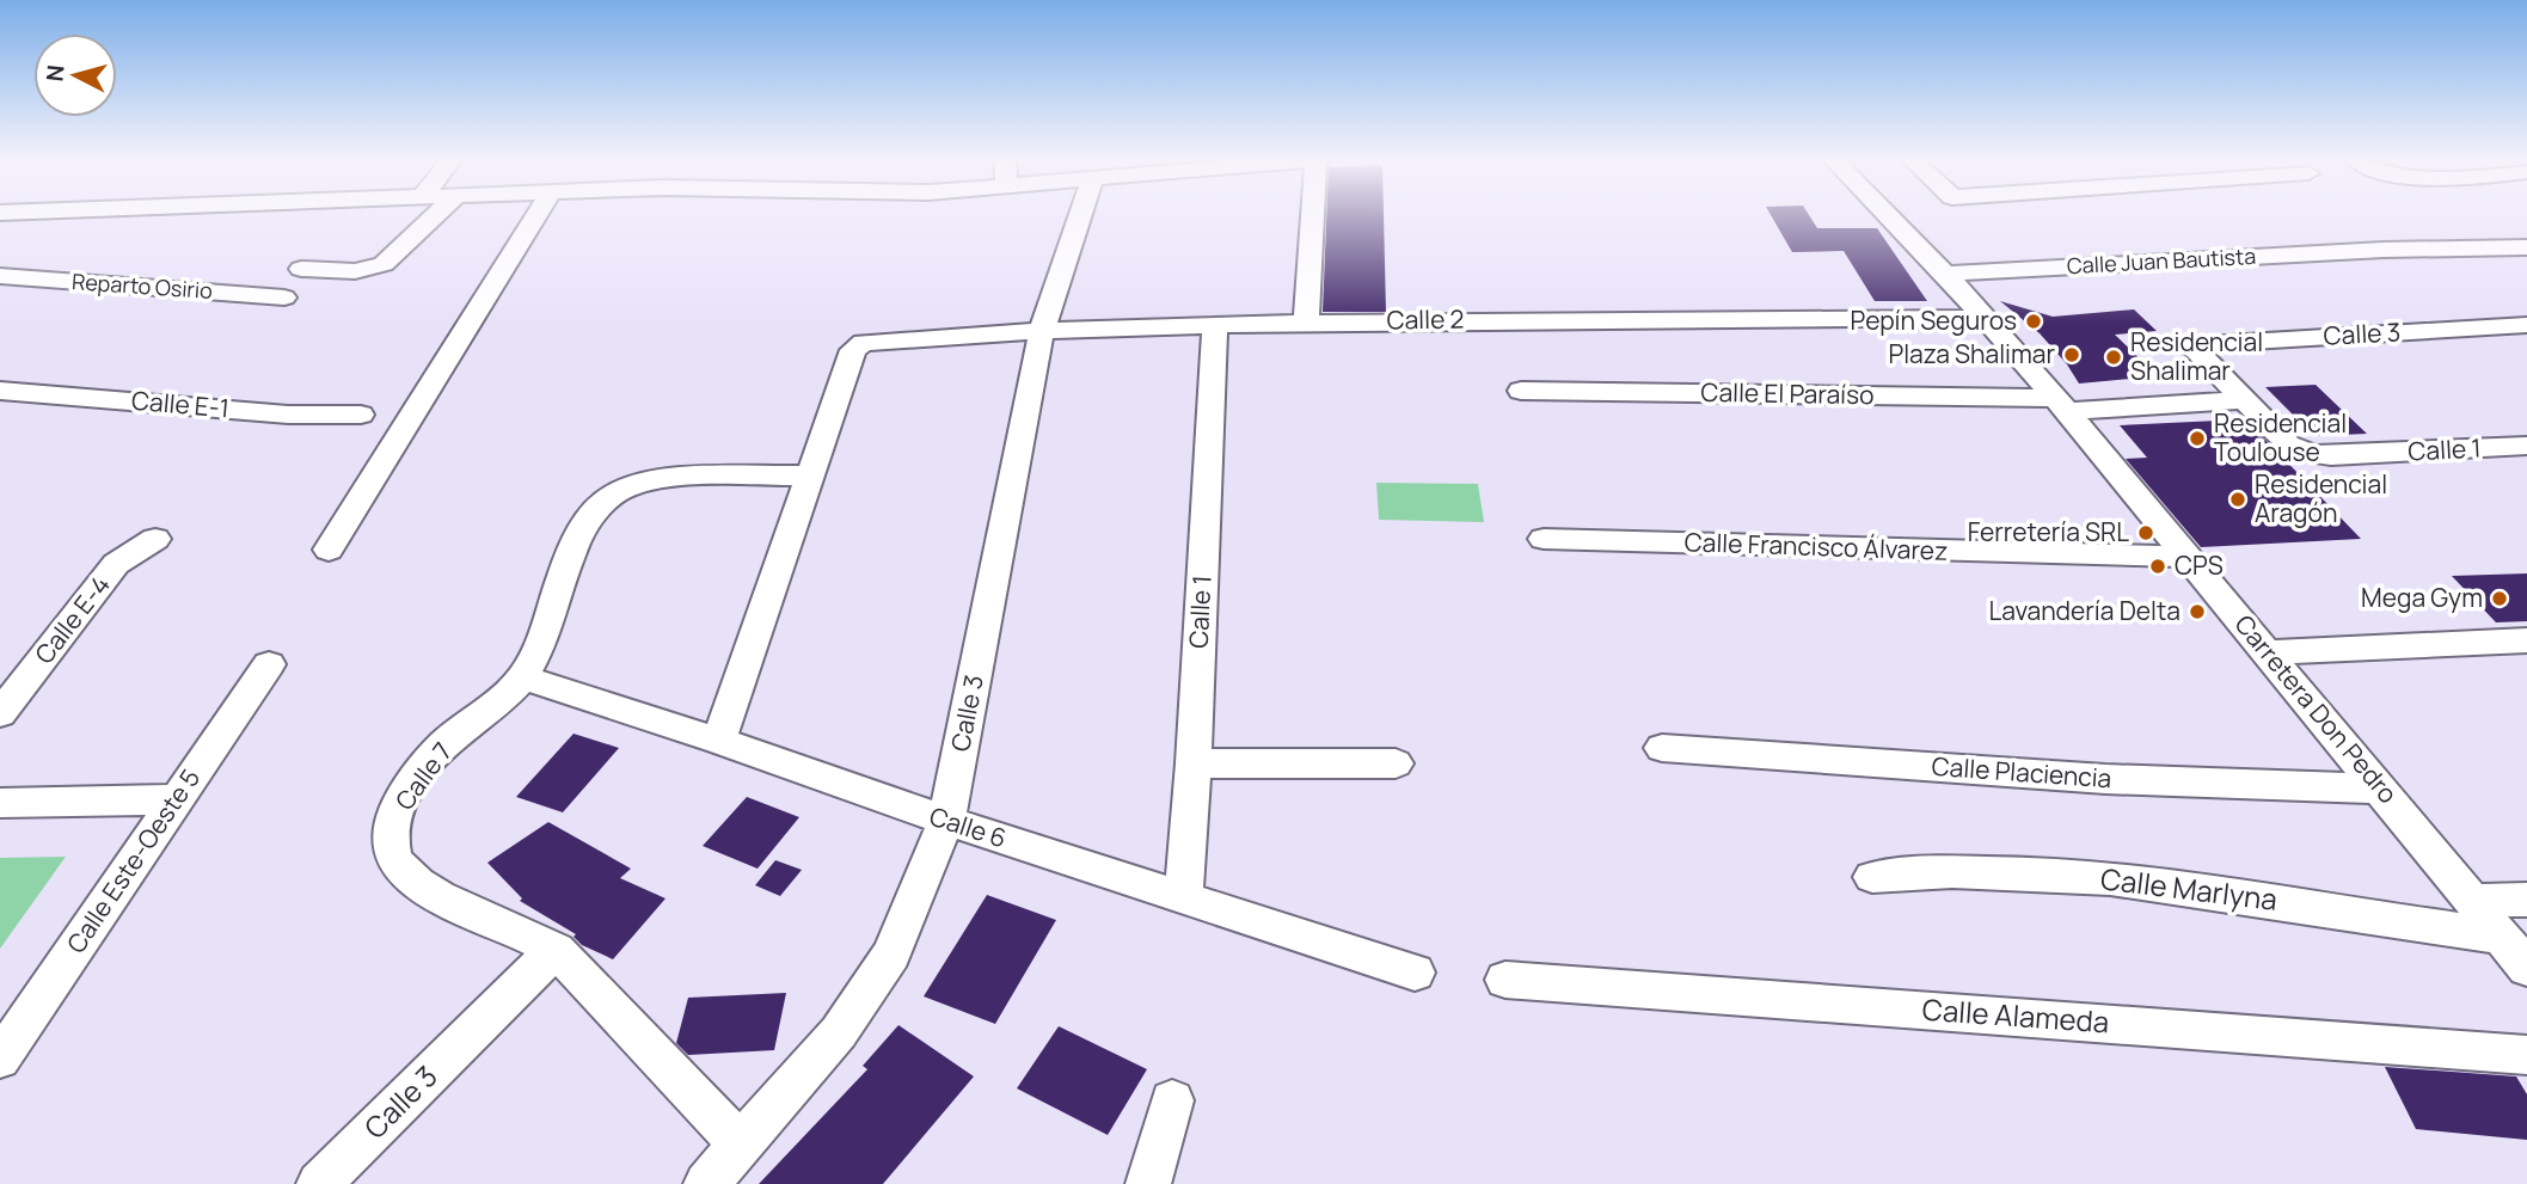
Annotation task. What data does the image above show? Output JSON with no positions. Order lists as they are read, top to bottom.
{
  "streets": {
    "street": [
      "Calle Juan Bautista",
      "Reparto Osirio",
      "Calle 2",
      "Calle 3",
      "Calle El Paraíso",
      "Calle E-1",
      "Calle 1",
      "Calle Francisco Álvarez",
      "Calle E-4",
      "Carretera Don Pedro",
      "Calle Placiencia",
      "Calle 7",
      "Calle 6",
      "Calle Este-Oeste 5",
      "Calle Marlyna",
      "Calle Alameda"
    ]
  },
  "crossings": [
    ["Calle Juan Bautista", "Carretera Don Pedro"],
    ["Calle 2", "Calle 3"],
    ["Calle 2", "Calle 1"],
    ["Calle 2", "Carretera Don Pedro"],
    ["Calle 2", "Calle 7"],
    ["Calle 3", "Calle 7"],
    ["Calle 3", "Calle 6"],
    ["Calle El Paraíso", "Calle 1"],
    ["Calle El Paraíso", "Carretera Don Pedro"],
    ["Calle 1", "Calle 6"],
    ["Calle Francisco Álvarez", "Carretera Don Pedro"],
    ["Carretera Don Pedro", "Calle Placiencia"],
    ["Carretera Don Pedro", "Calle Marlyna"],
    ["Calle 7", "Calle 6"]
  ],
  "places": [
    "Pepín Seguros",
    "Plaza Shalimar",
    "Residencial Shalimar",
    "Residencial Toulouse",
    "Residencial Aragón",
    "Ferretería SRL",
    "CPS",
    "Mega Gym",
    "Lavandería Delta"
  ],
  "north": "left"
}
